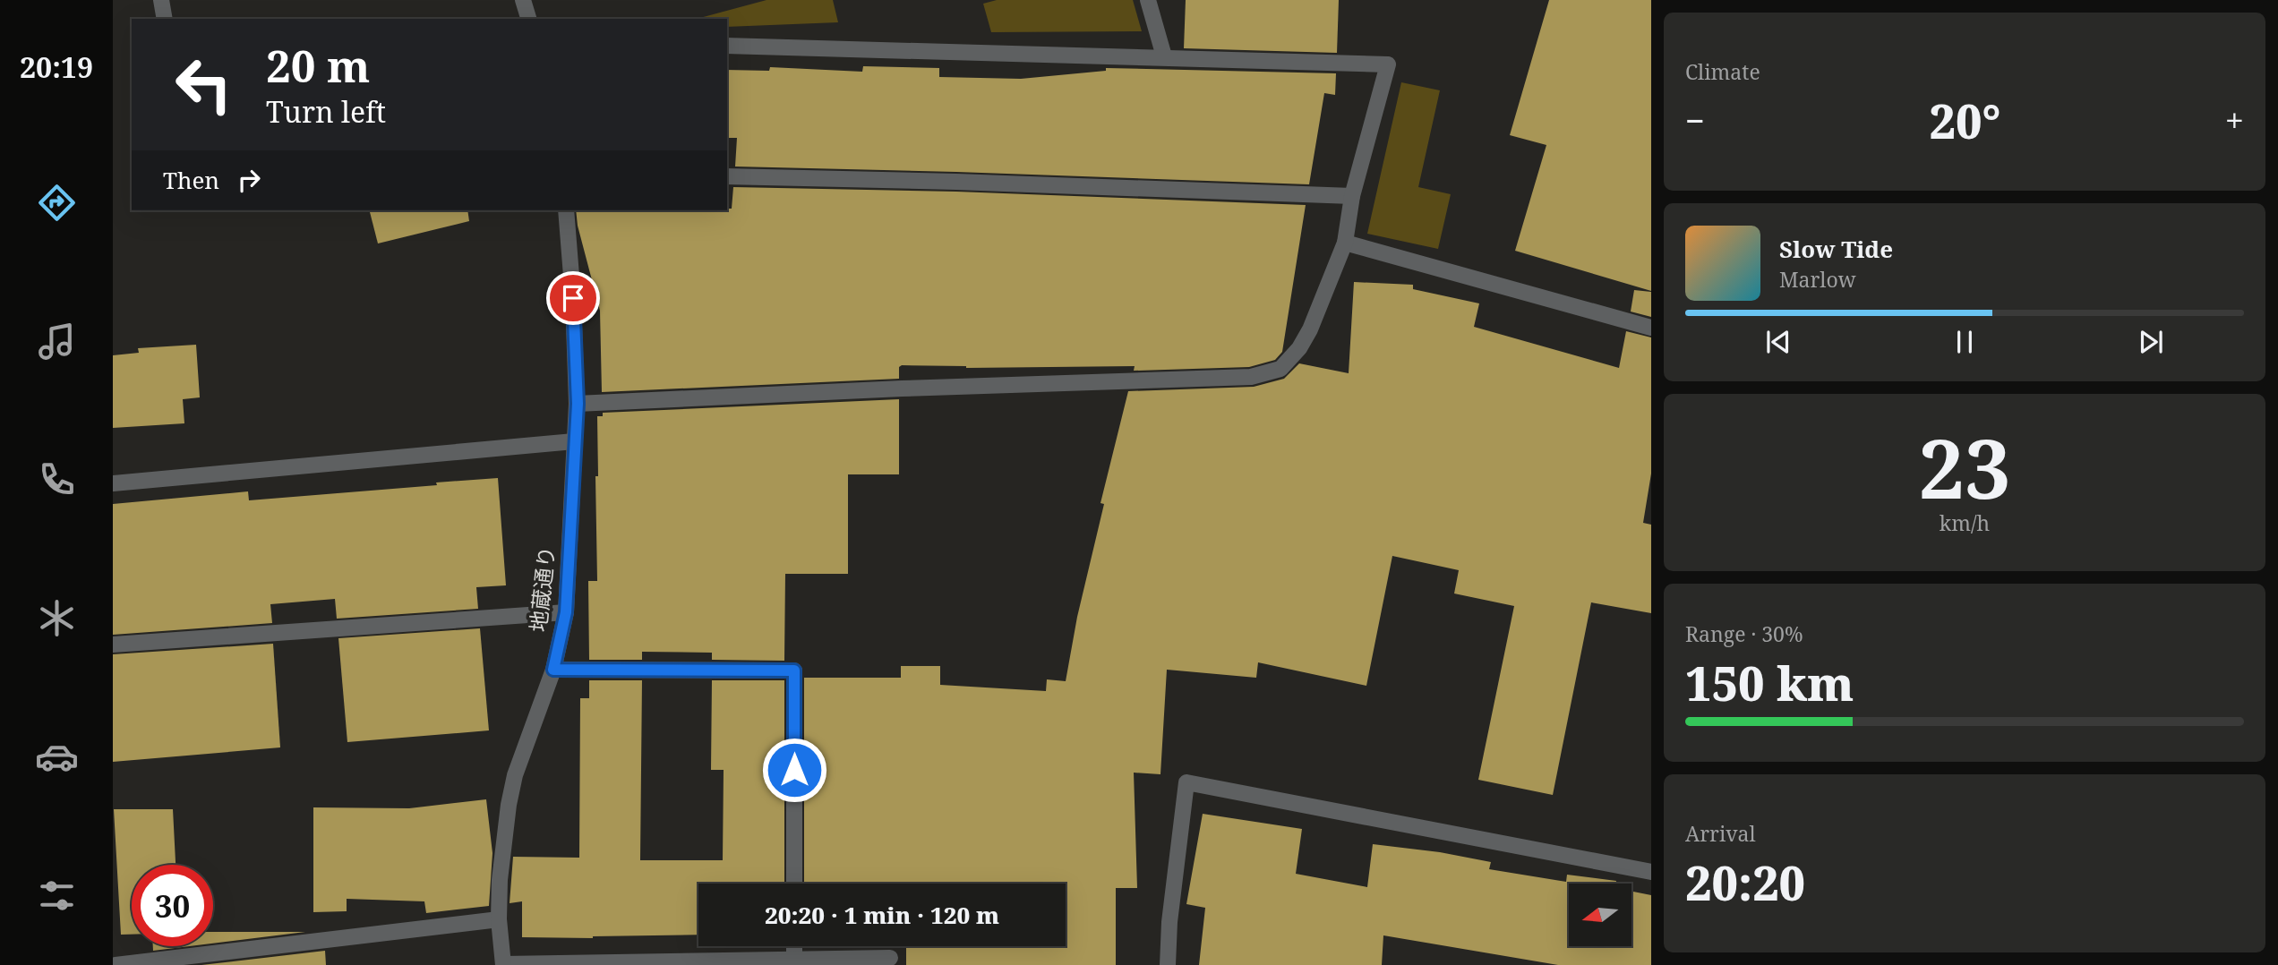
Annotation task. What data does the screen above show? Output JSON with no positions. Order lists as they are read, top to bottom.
{
  "streets": {
    "street": ["地蔵通り"]
  },
  "north": "left",
  "page": {
    "tabs": "20:19",
    "tile": [
      "Climate",
      ["23", "km/h"],
      ["Range · 30%", "150 km"],
      ["Arrival", "20:20"]
    ],
    "turn": ["20 m", "Turn left"],
    "heat": ["−", "20°", "+"],
    "then": "Then",
    "song": ["Slow Tide", "Marlow"],
    "limit": "30",
    "trip": "20:20 · 1 min · 120 m"
  }
}
